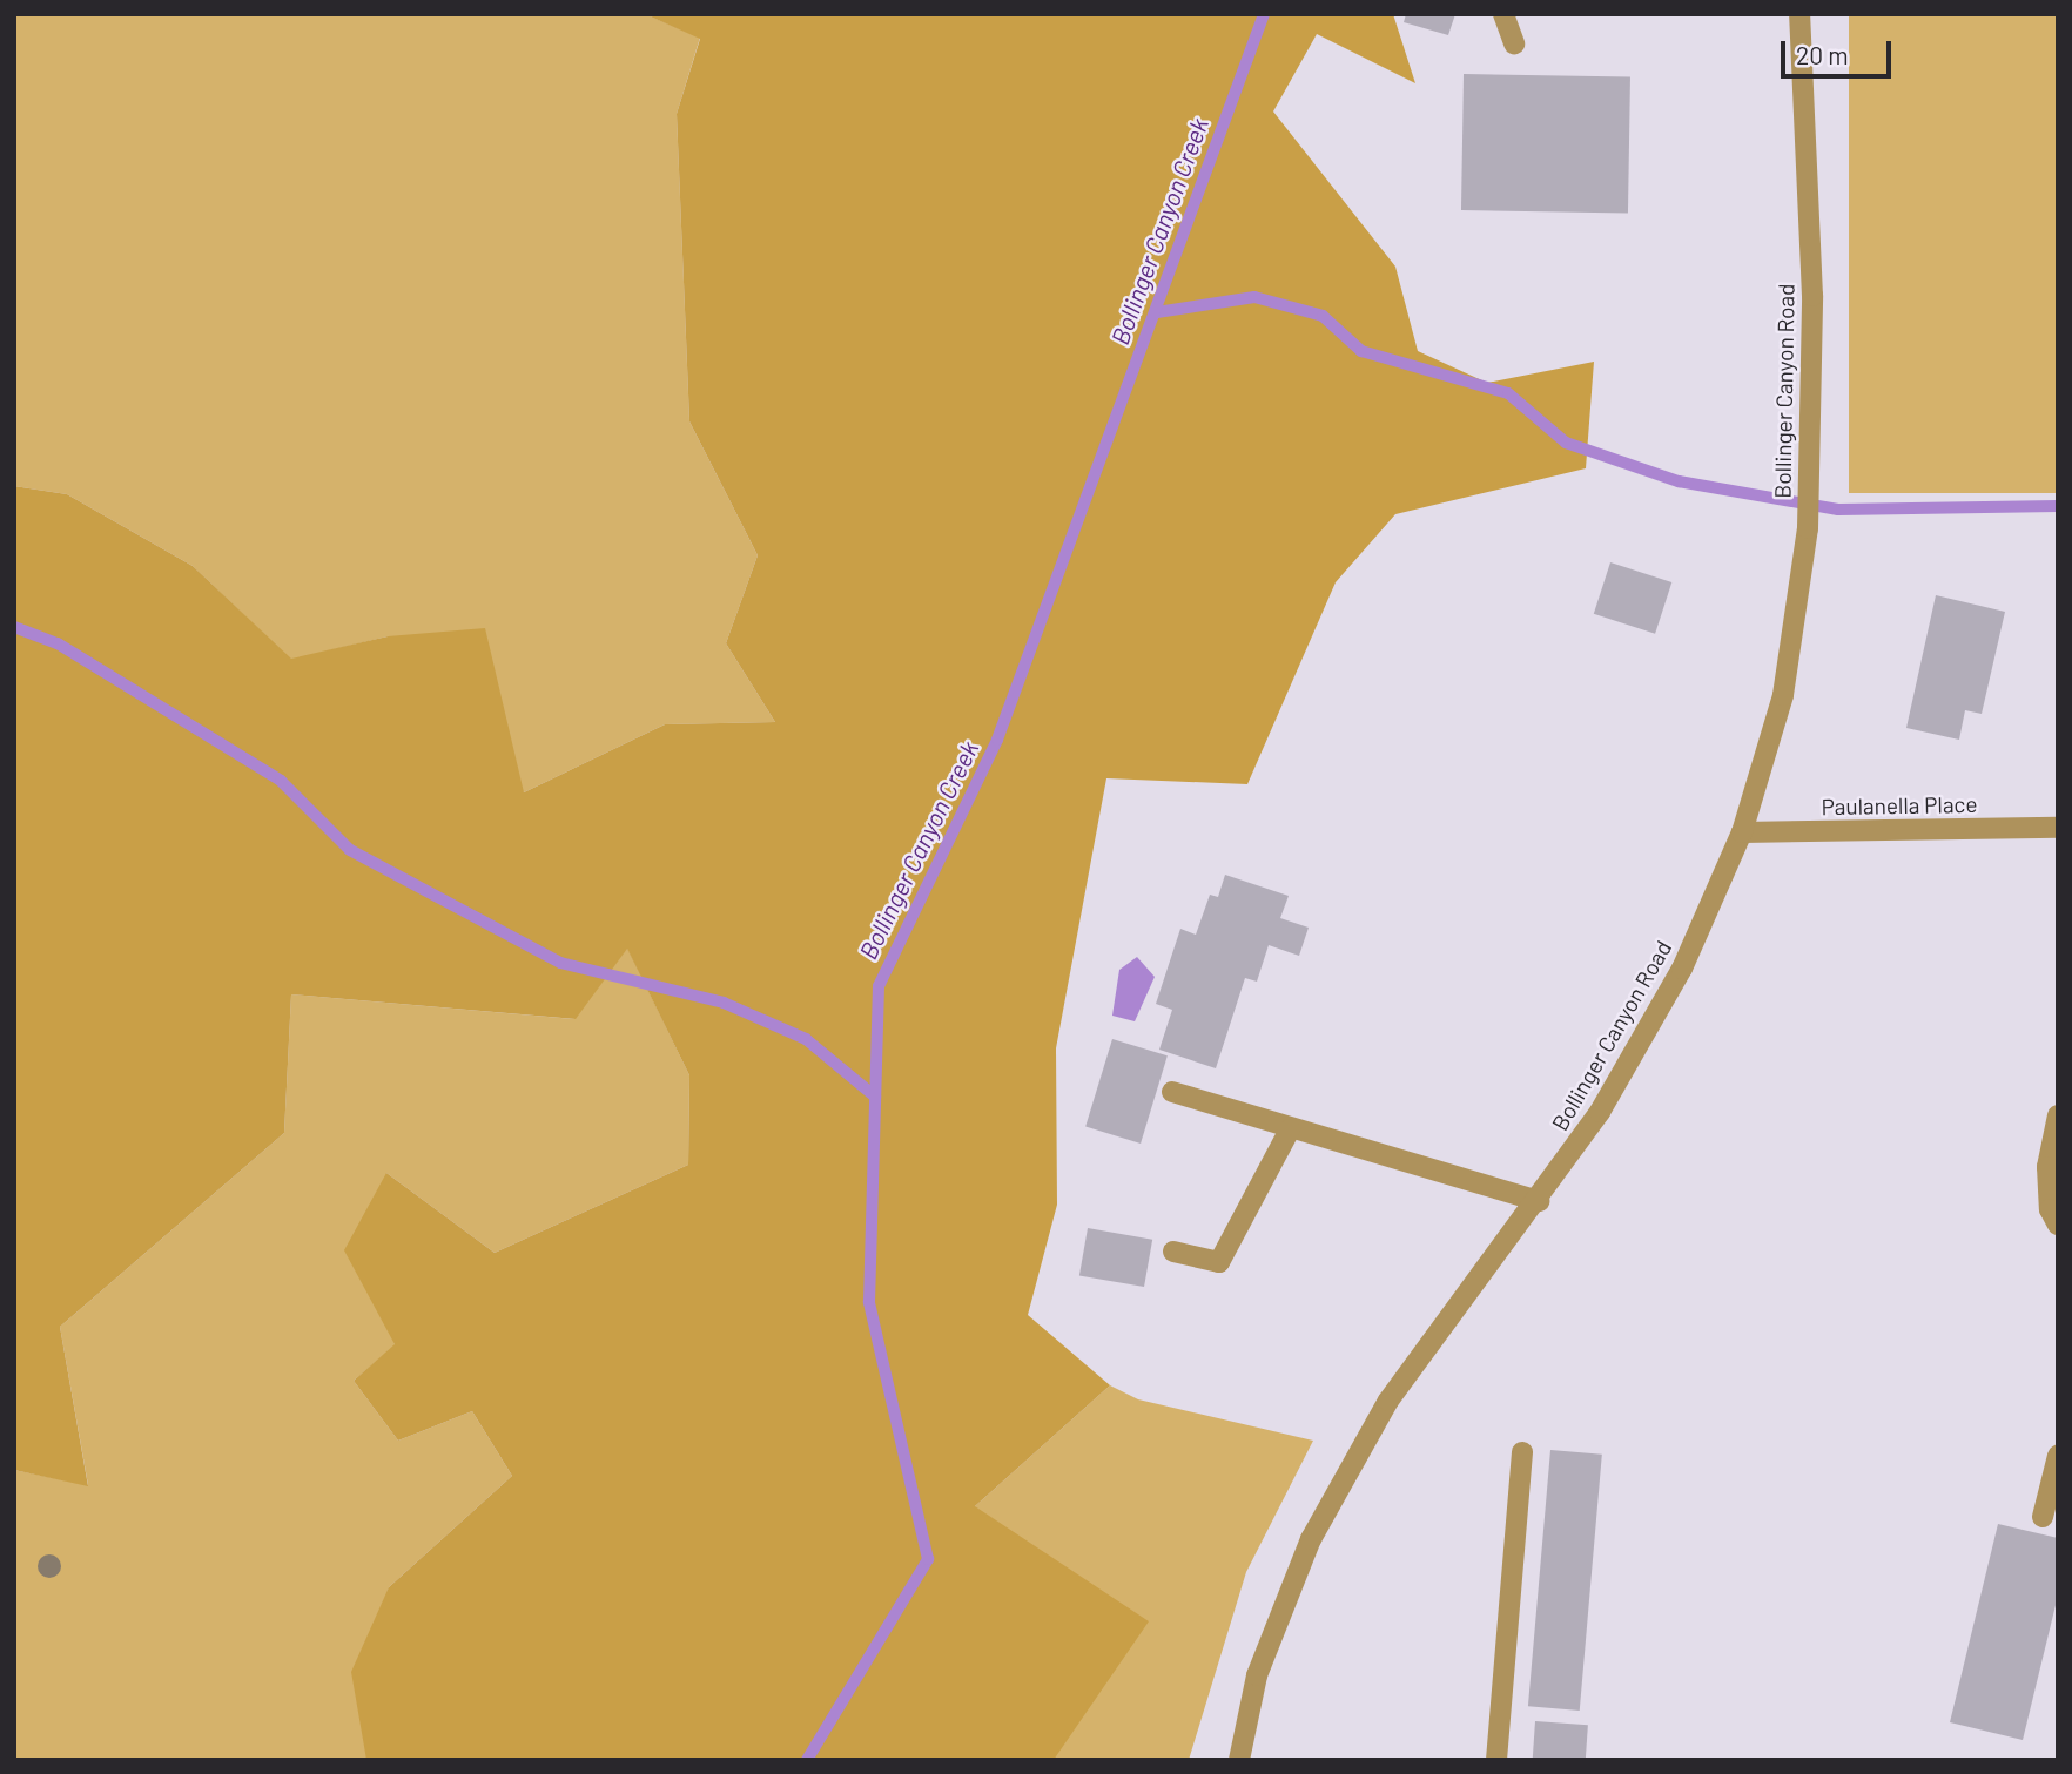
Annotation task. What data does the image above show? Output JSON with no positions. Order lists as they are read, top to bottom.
{
  "streets": {
    "street": ["Bollinger Canyon Road", "Paulanella Place"]
  },
  "crossings": [
    ["Bollinger Canyon Road", "Paulanella Place"]
  ],
  "water": ["Bollinger Canyon Creek"],
  "scale_bar": "20 m"
}
